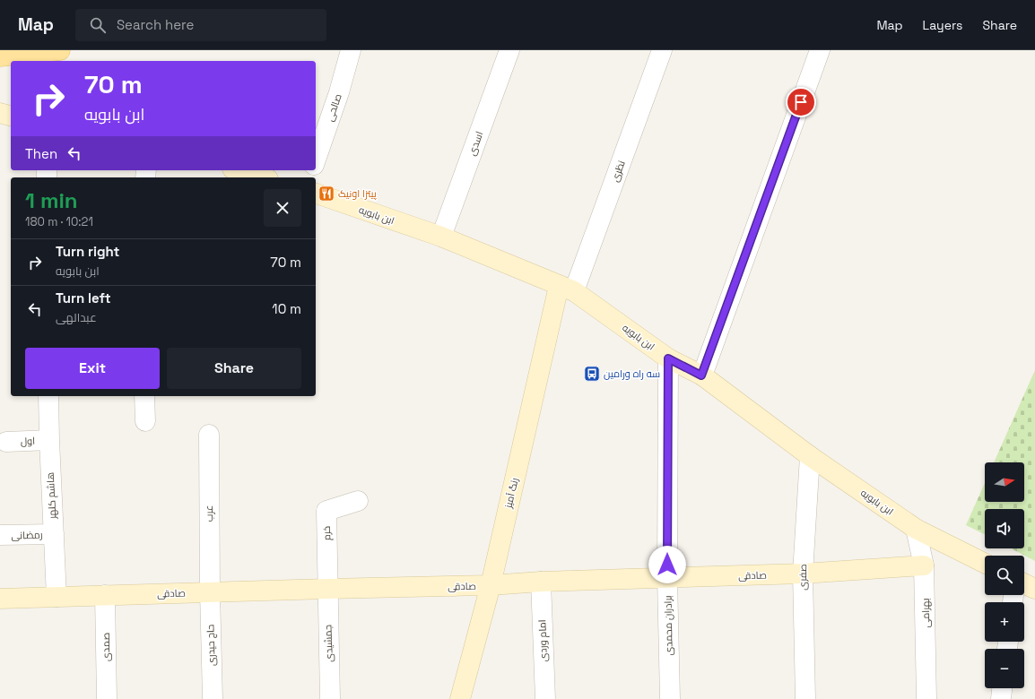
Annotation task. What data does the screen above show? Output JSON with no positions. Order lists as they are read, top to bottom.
{
  "streets": {
    "street": [
      "صالحی",
      "اسدی",
      "نظری",
      "ابن بابویه",
      "اول",
      "رنگ آمیز",
      "هاشم کلهر",
      "عرب",
      "خرم",
      "رمضانی",
      "صادقی",
      "صفری",
      "بهرامی",
      "برادران محمدی",
      "امام وردی",
      "جمشیدی",
      "حاج حیدری",
      "صمدی"
    ]
  },
  "crossings": [
    ["اسدی", "ابن بابویه"],
    ["نظری", "ابن بابویه"],
    ["نظری", "رنگ آمیز"],
    ["ابن بابویه", "رنگ آمیز"],
    ["ابن بابویه", "صفری"],
    ["ابن بابویه", "بهرامی"],
    ["ابن بابویه", "برادران محمدی"],
    ["اول", "هاشم کلهر"],
    ["رنگ آمیز", "صادقی"],
    ["هاشم کلهر", "رمضانی"],
    ["هاشم کلهر", "صادقی"],
    ["عرب", "صادقی"],
    ["عرب", "حاج حیدری"],
    ["خرم", "صادقی"],
    ["خرم", "جمشیدی"],
    ["صادقی", "صفری"],
    ["صادقی", "بهرامی"],
    ["صادقی", "برادران محمدی"],
    ["صادقی", "امام وردی"],
    ["صادقی", "جمشیدی"],
    ["صادقی", "حاج حیدری"],
    ["صادقی", "صمدی"]
  ],
  "places": {
    "restaurant": ["پیتزا اونیک"],
    "bus stop": ["سه راه ورامین"]
  },
  "north": "right",
  "page": {
    "header": "Map",
    "search": "Search here",
    "nav": ["Map", "Layers", "Share"],
    "turn": ["70 m", "ابن بابویه"],
    "then": "Then",
    "heading": ["1 min", "180 m · 10:21"],
    "list": [
      {
        "name": "Turn right",
        "note": "ابن بابویه",
        "value": "70 m"
      },
      {
        "name": "Turn left",
        "note": "عبدالهی",
        "value": "10 m"
      }
    ],
    "buttons": ["Exit", "Share"],
    "map_buttons": ["+", "−"]
  }
}
